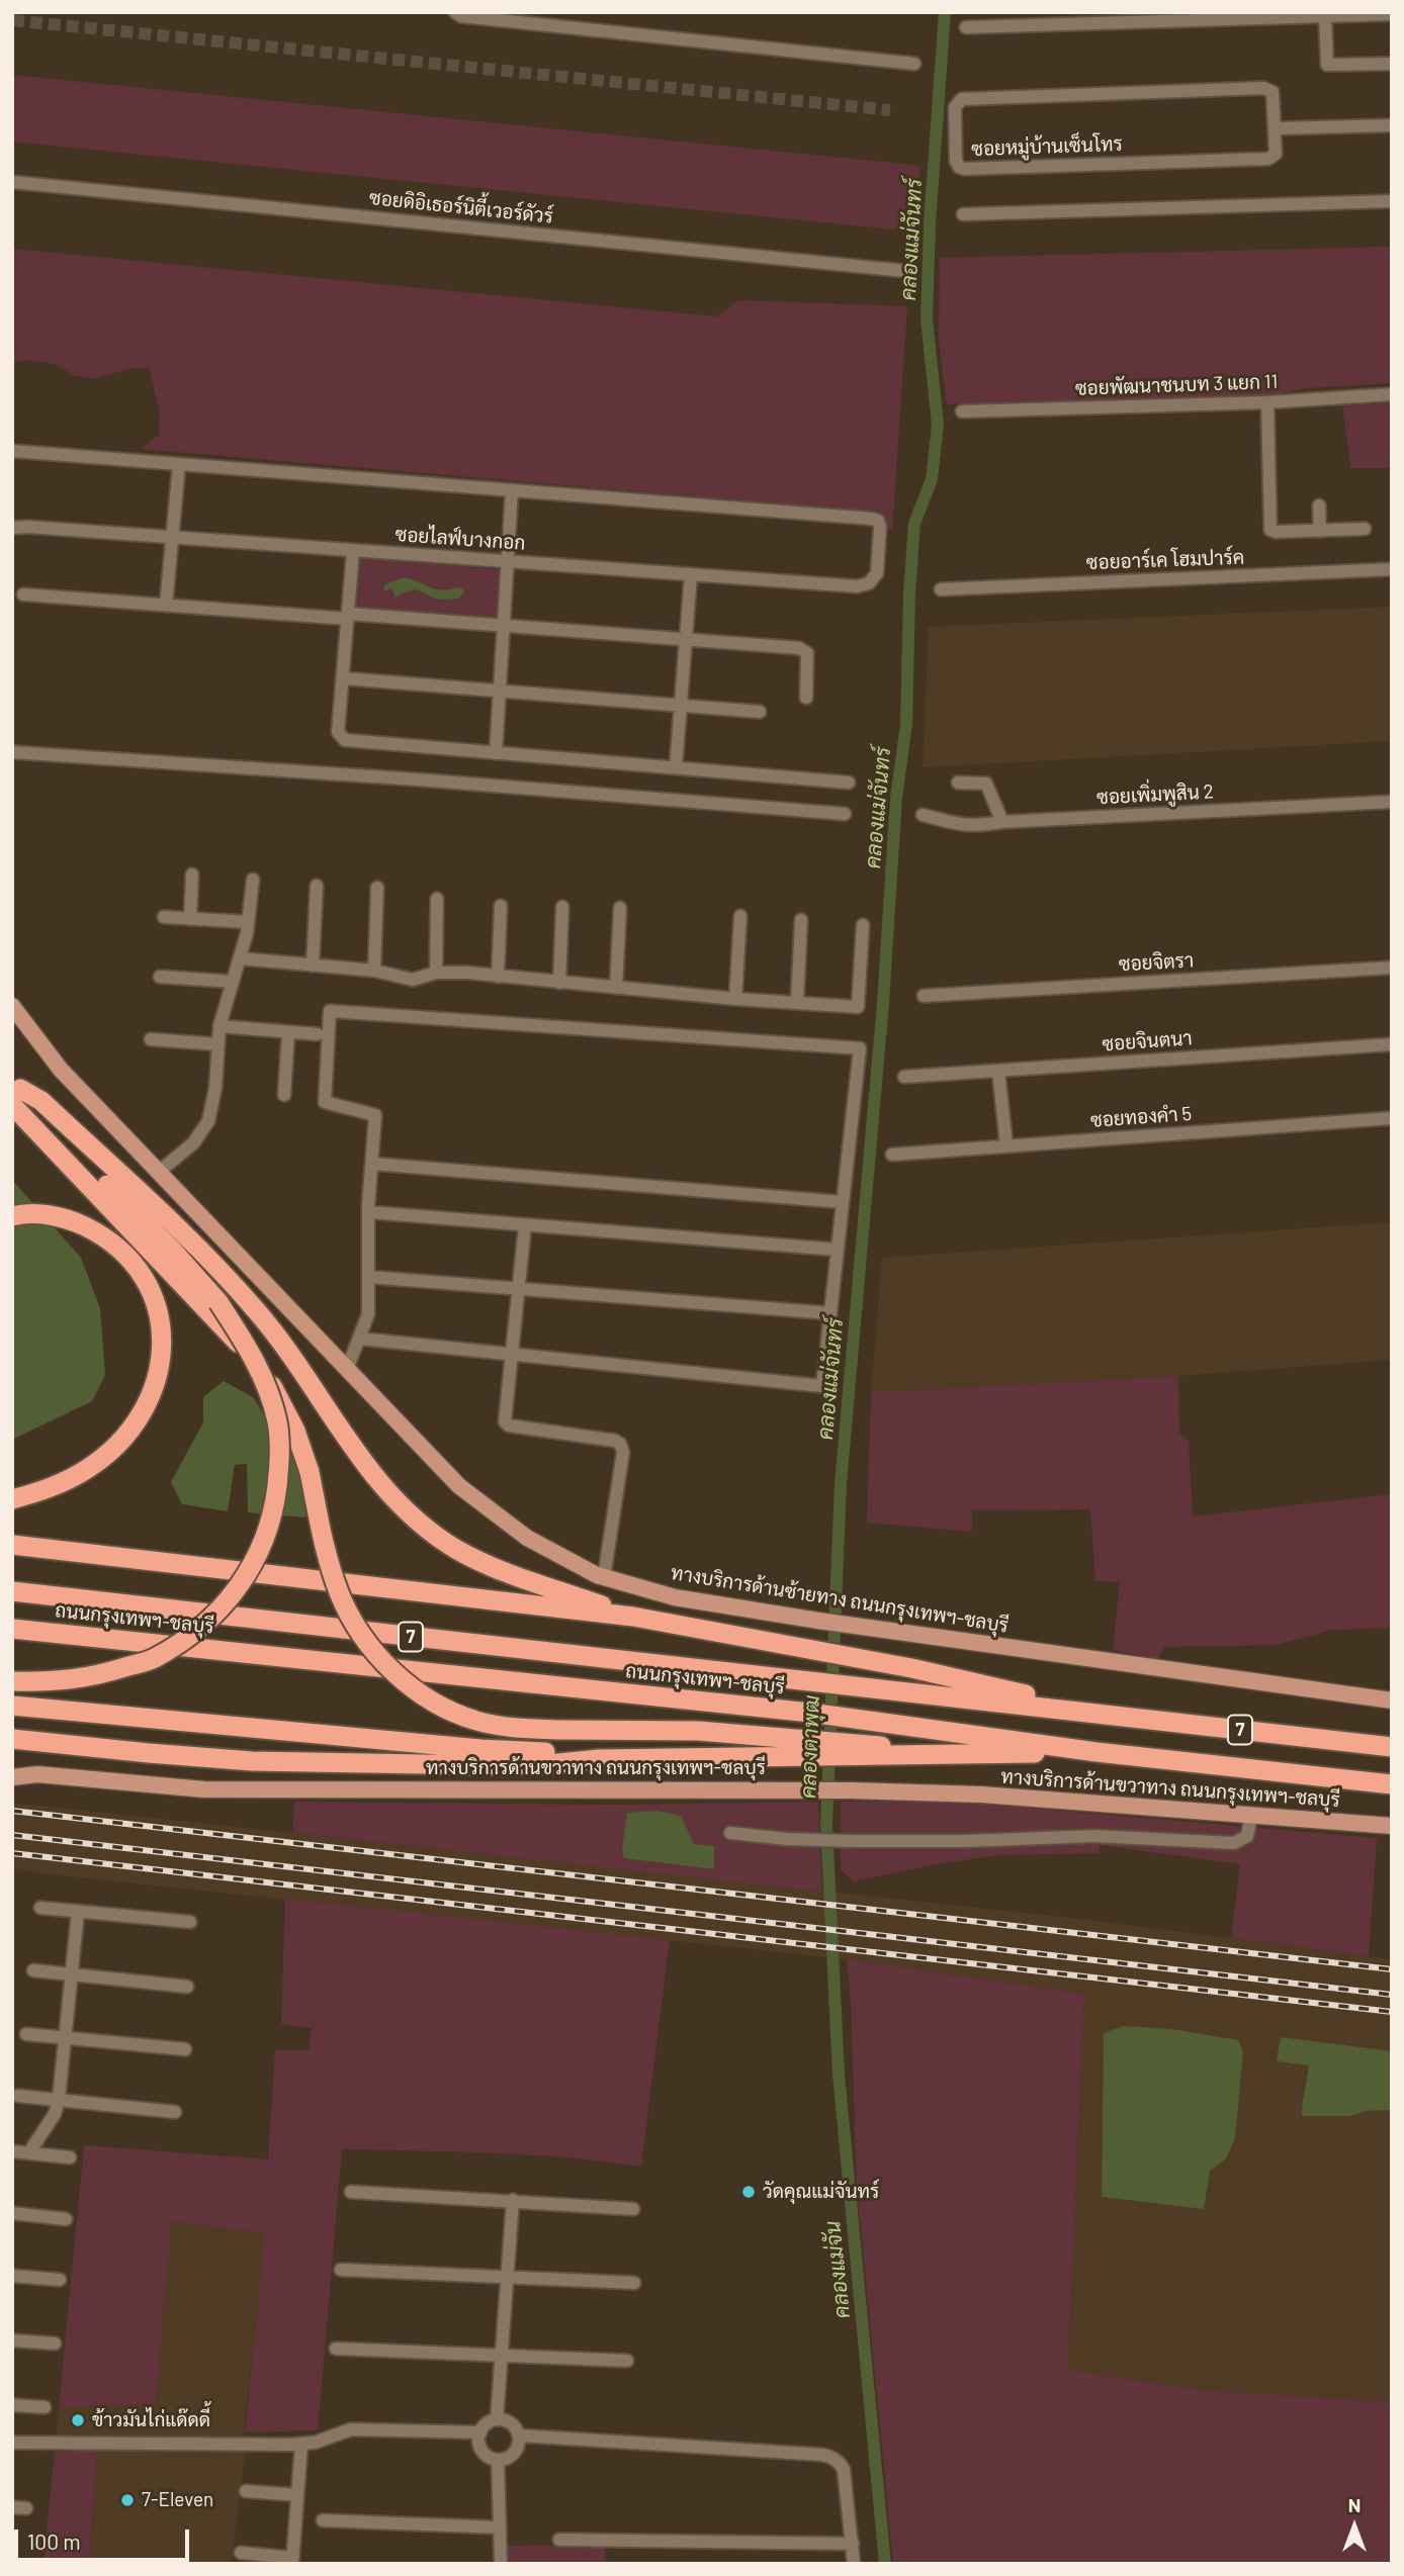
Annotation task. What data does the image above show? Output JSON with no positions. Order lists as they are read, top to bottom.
{
  "streets": {
    "highway": ["ถนนกรุงเทพฯ-ชลบุรี", "7"],
    "main road": ["ทางบริการด้านซ้ายทาง ถนนกรุงเทพฯ-ชลบุรี", "ทางบริการด้านขวาทาง ถนนกรุงเทพฯ-ชลบุรี"],
    "street": [
      "ซอยหมู่บ้านเซ็นโทร",
      "ซอยดิอิเธอร์นิตี้เวอร์ดัวร์",
      "ซอยพัฒนาชนบท 3 แยก 11",
      "ซอยไลฟ์บางกอก",
      "ซอยอาร์เค โฮมปาร์ค",
      "ซอยเพิ่มพูสิน 2",
      "ซอยจิตรา",
      "ซอยจินตนา",
      "ซอยทองคำ 5"
    ]
  },
  "water": ["คลองแม่จันทร์", "คลองตาพุฒ", "คลองแม่จัน"],
  "places": ["วัดคุณแม่จันทร์", "ข้าวมันไก่แด๊ดดี้", "7-Eleven"],
  "scale_bar": "100 m",
  "north": "top"
}
